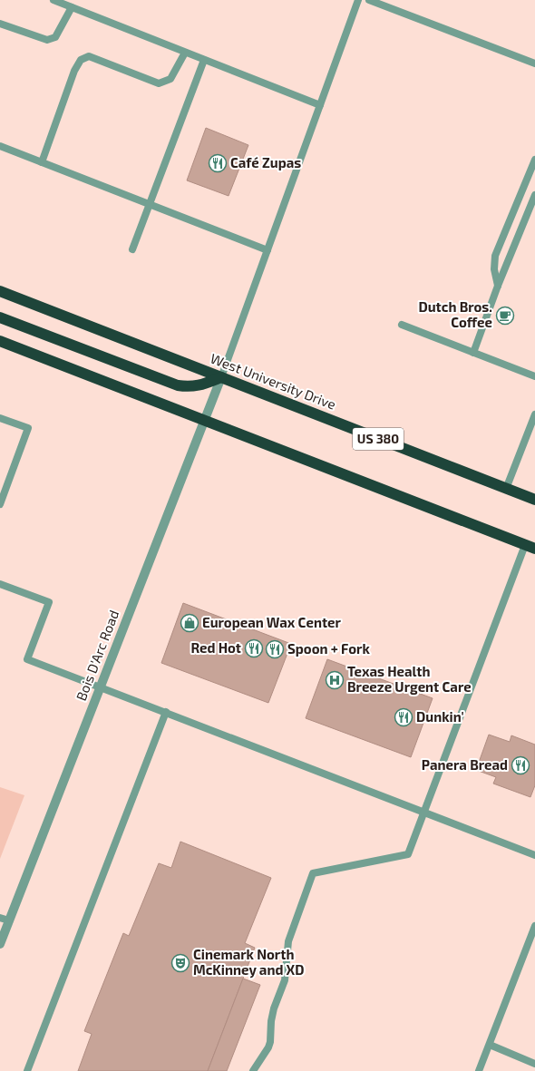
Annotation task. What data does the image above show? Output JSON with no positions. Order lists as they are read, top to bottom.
{
  "streets": {
    "highway": ["West University Drive", "US 380"],
    "street": ["Bois D'Arc Road"]
  },
  "crossings": [
    ["West University Drive", "Bois D'Arc Road"]
  ],
  "places": {
    "restaurant": [
      "Café Zupas",
      "Red Hot",
      "Spoon + Fork",
      "Dunkin'",
      "Panera Bread"
    ],
    "cafe": ["Dutch Bros. Coffee"],
    "shop": ["European Wax Center"],
    "hospital": ["Texas Health Breeze Urgent Care"],
    "theatre": ["Cinemark North McKinney and XD"]
  }
}
